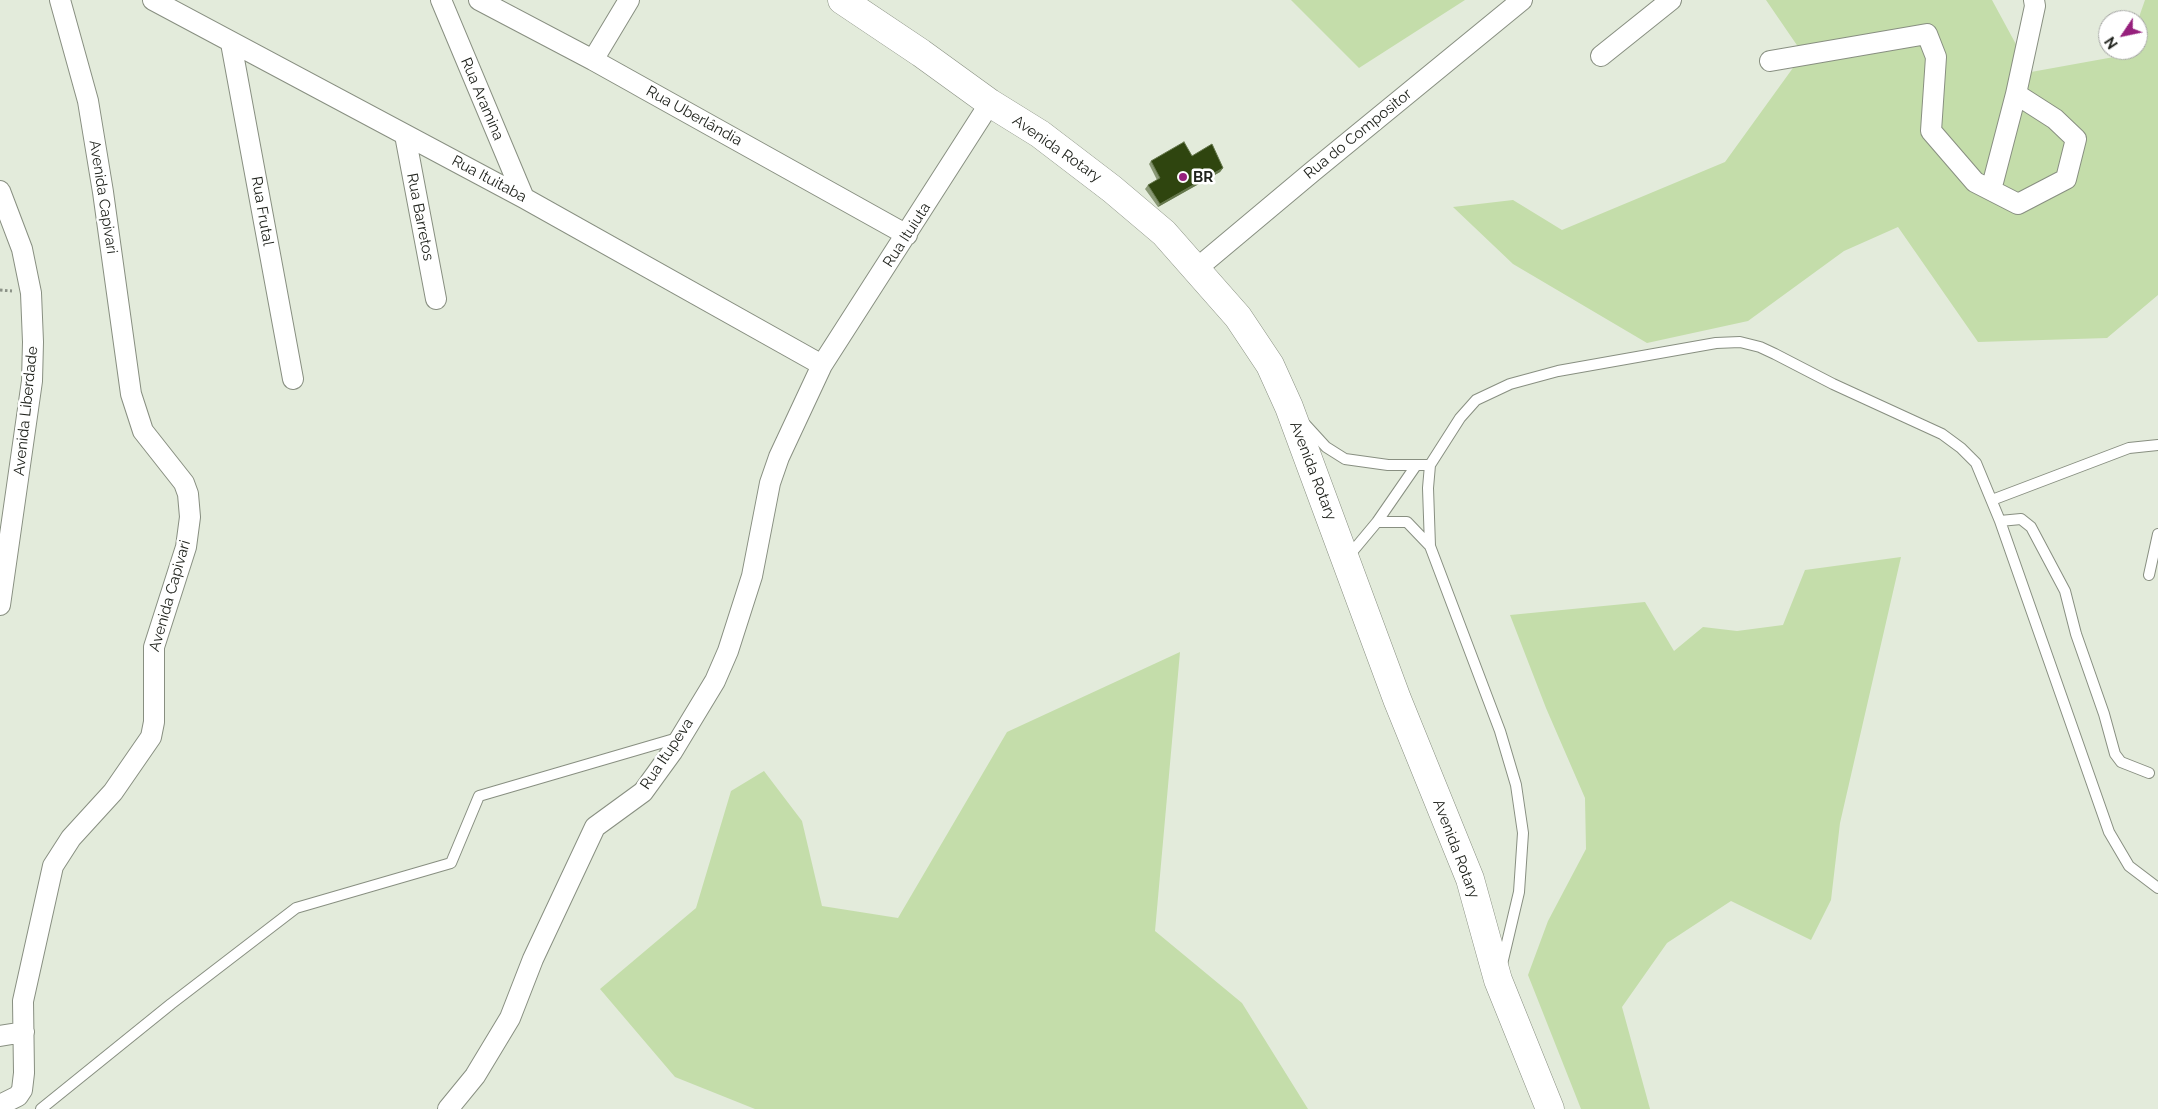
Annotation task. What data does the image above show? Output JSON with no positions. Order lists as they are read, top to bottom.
{
  "streets": {
    "main road": ["Avenida Rotary"],
    "street": [
      "Rua Aramina",
      "Rua Uberlândia",
      "Rua do Compositor",
      "Rua Ituitaba",
      "Avenida Capivari",
      "Rua Frutal",
      "Rua Barretos",
      "Rua Ituiuta",
      "Avenida Liberdade",
      "Rua Itupeva"
    ]
  },
  "crossings": [
    ["Rua Aramina", "Rua Ituitaba"],
    ["Rua Uberlândia", "Rua Ituiuta"],
    ["Rua do Compositor", "Avenida Rotary"],
    ["Avenida Rotary", "Rua Ituiuta"],
    ["Rua Ituitaba", "Rua Frutal"],
    ["Rua Ituitaba", "Rua Barretos"],
    ["Rua Ituitaba", "Rua Ituiuta"],
    ["Rua Ituitaba", "Rua Itupeva"],
    ["Rua Ituiuta", "Rua Itupeva"]
  ],
  "places": ["BR"],
  "north": "bottom left"
}
